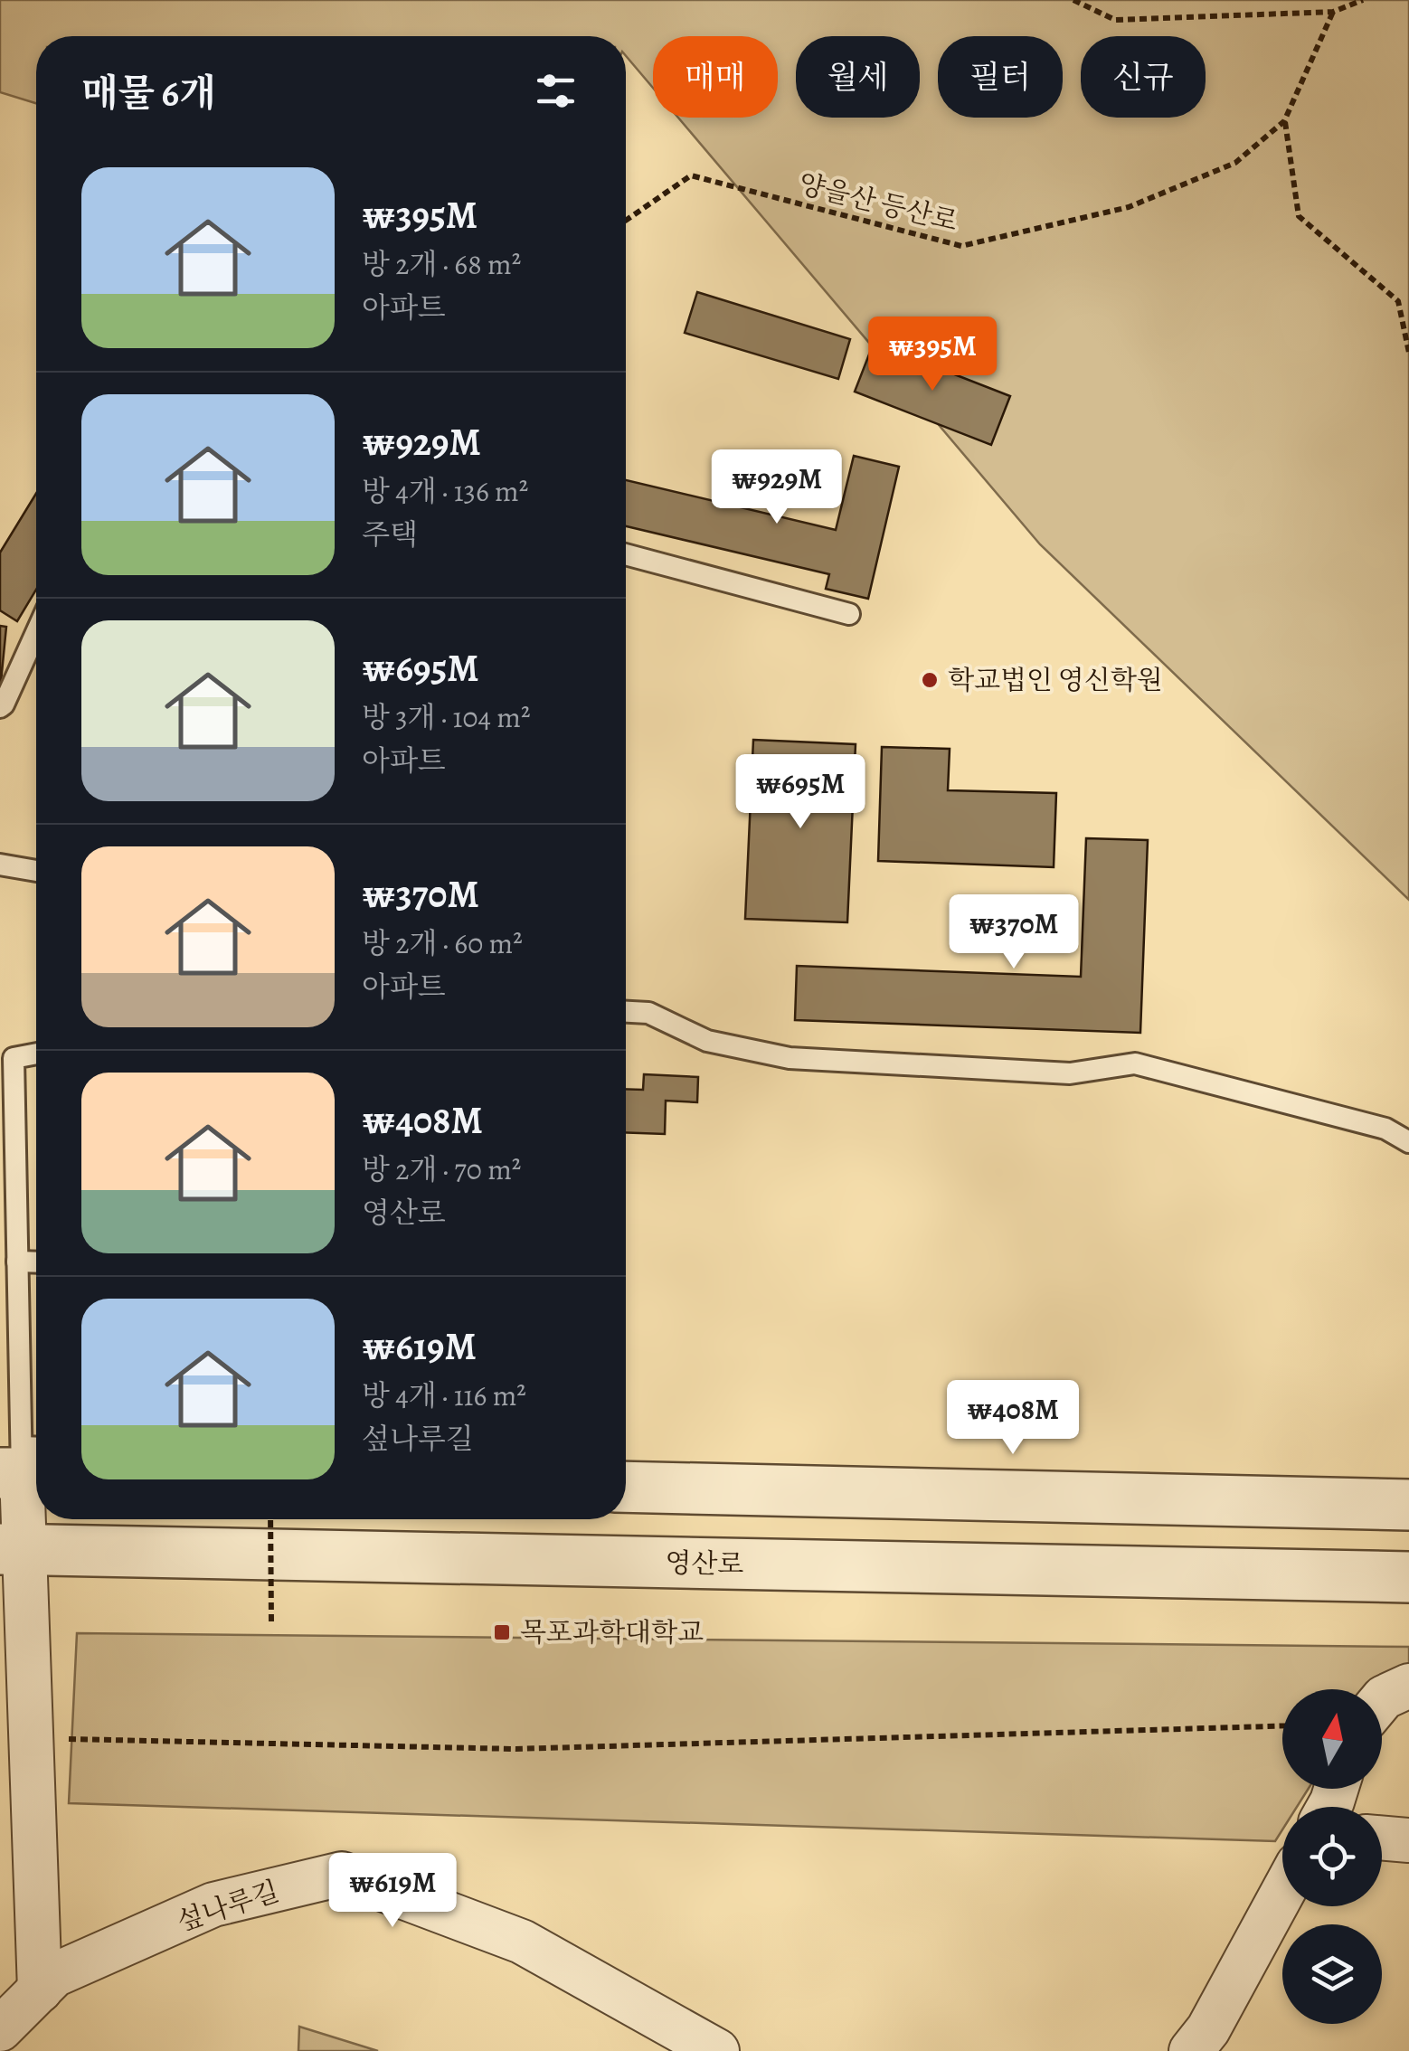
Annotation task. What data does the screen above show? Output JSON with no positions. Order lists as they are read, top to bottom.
{
  "streets": {
    "street": ["영산로", "섶나루길"],
    "path": ["양을산 등산로"]
  },
  "places": {
    "other": ["학교법인 영신학원"],
    "transit": ["목포과학대학교"]
  },
  "north": "top",
  "page": {
    "chip": [
      "매매",
      "월세",
      "필터",
      "신규"
    ],
    "heading": "매물 6개",
    "list": [
      {
        "name": "₩395M",
        "note": "방 2개 · 68 m² · 아파트"
      },
      {
        "name": "₩929M",
        "note": "방 4개 · 136 m² · 주택"
      },
      {
        "name": "₩695M",
        "note": "방 3개 · 104 m² · 아파트"
      },
      {
        "name": "₩370M",
        "note": "방 2개 · 60 m² · 아파트"
      },
      {
        "name": "₩408M",
        "note": "방 2개 · 70 m² · 영산로"
      },
      {
        "name": "₩619M",
        "note": "방 4개 · 116 m² · 섶나루길"
      }
    ],
    "price": [
      "₩395M",
      "₩929M",
      "₩695M",
      "₩370M",
      "₩408M",
      "₩619M"
    ]
  }
}
